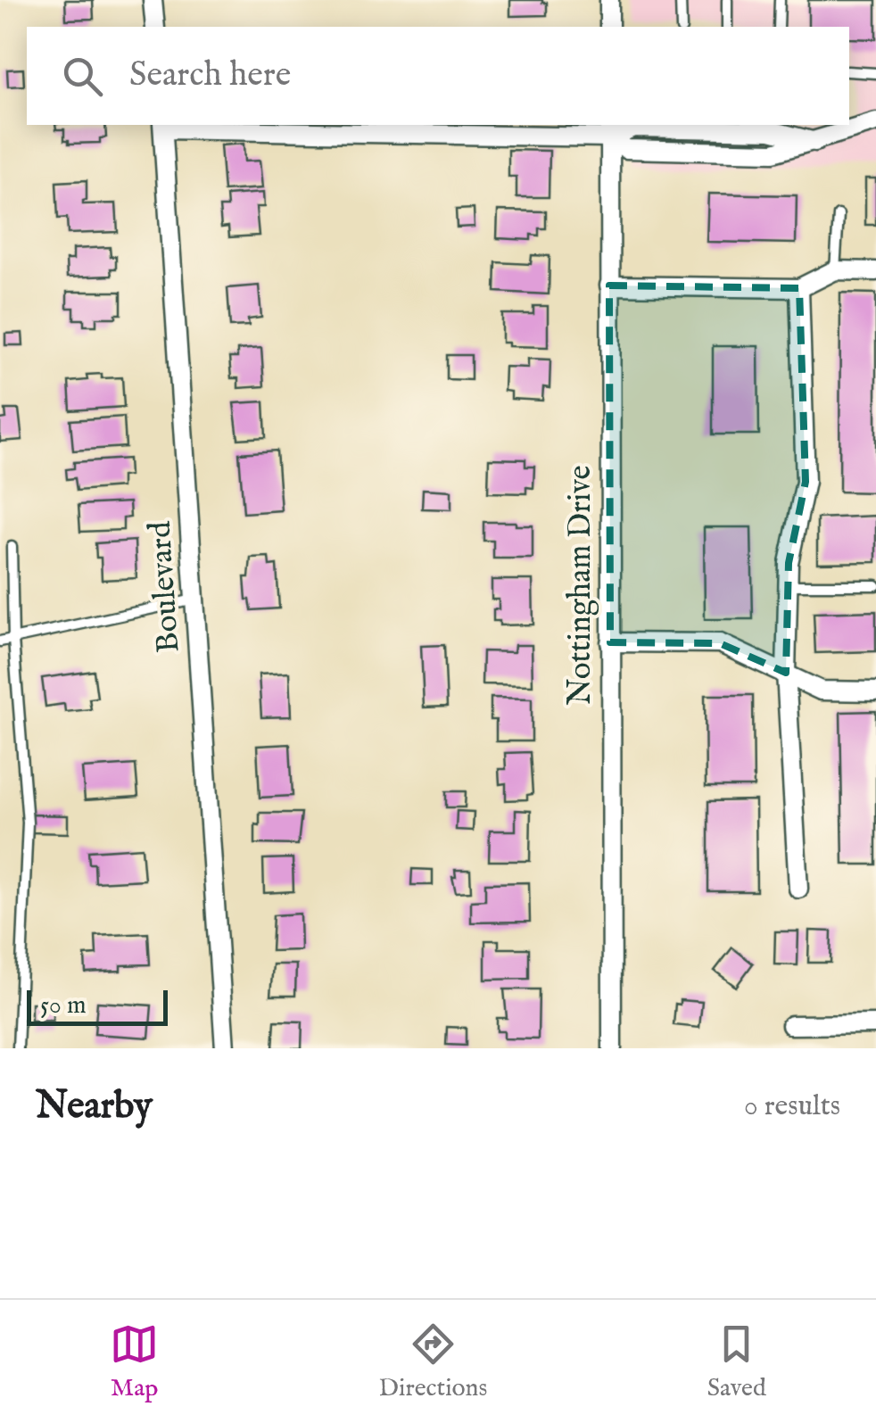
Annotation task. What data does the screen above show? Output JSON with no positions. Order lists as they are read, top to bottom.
{
  "streets": {
    "street": ["Nottingham Drive", "Boulevard"]
  },
  "scale_bar": "50 m",
  "page": {
    "search": "Search here",
    "scale": "50 m",
    "heading": ["Nearby", "0 results"],
    "nav": ["Map", "Directions", "Saved"]
  }
}
